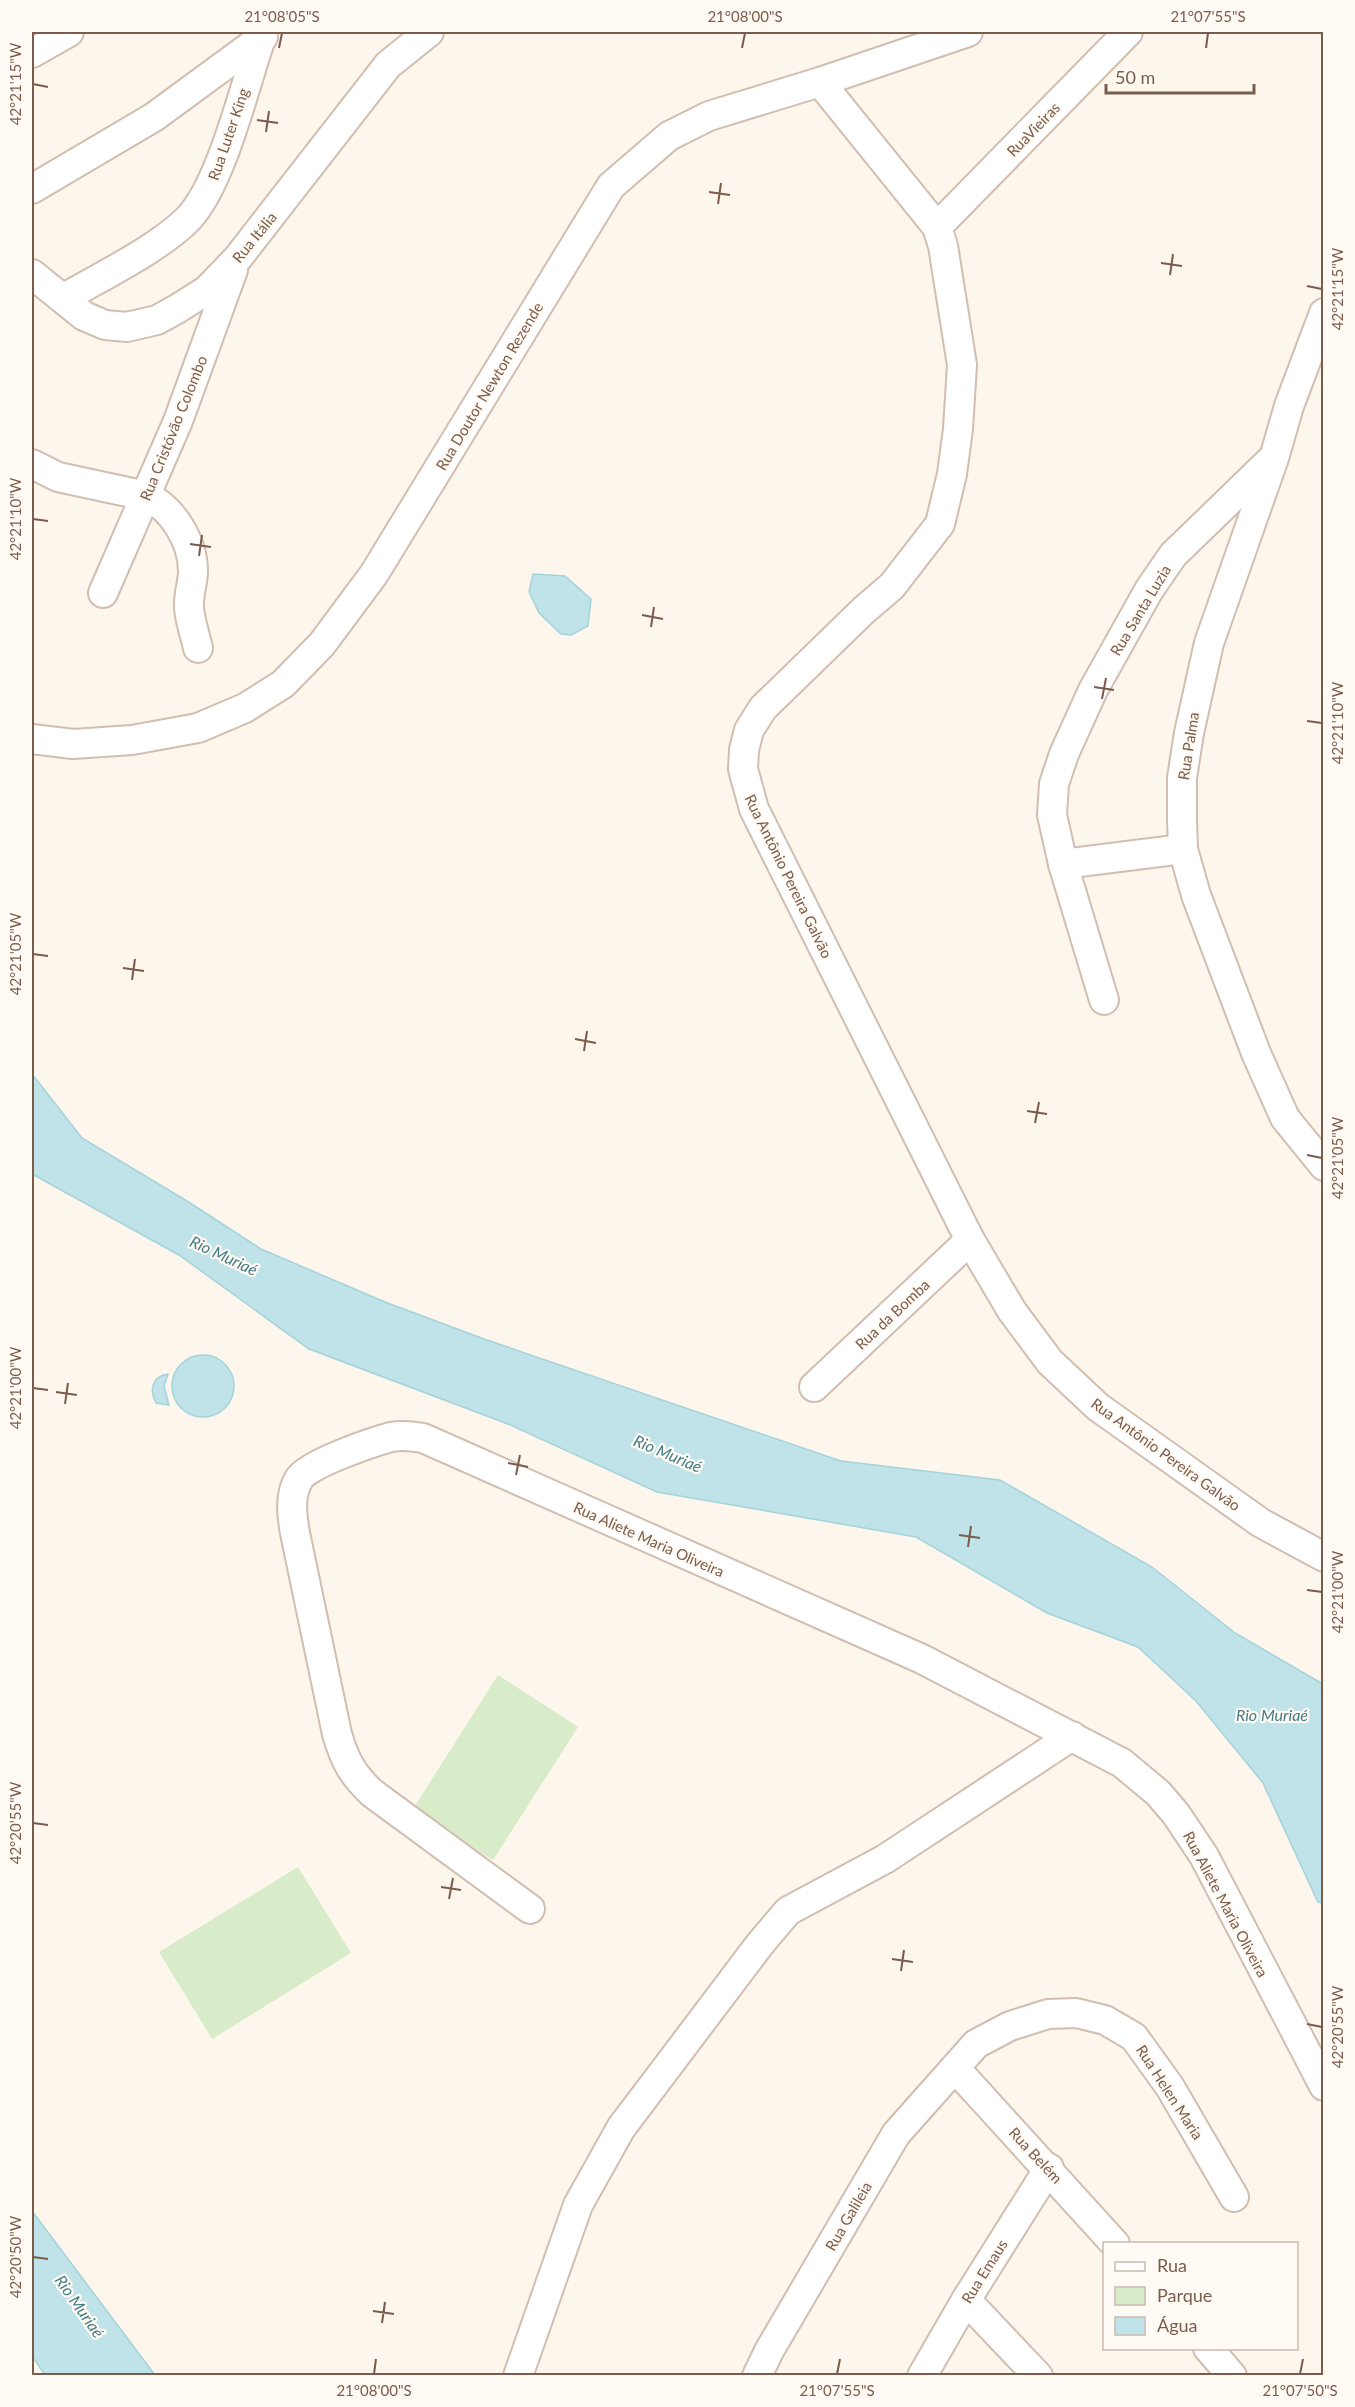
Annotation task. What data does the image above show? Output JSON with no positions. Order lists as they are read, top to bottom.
{
  "streets": {
    "street": [
      "RuaVieiras",
      "Rua Luter King",
      "Rua Itália",
      "Rua Doutor Newton Rezende",
      "Rua Cristóvão Colombo",
      "Rua Santa Luzia",
      "Rua Palma",
      "Rua Antônio Pereira Galvão",
      "Rua da Bomba",
      "Rua Aliete Maria Oliveira",
      "Rua Helen Maria",
      "Rua Belém",
      "Rua Galileia",
      "Rua Emaus"
    ]
  },
  "crossings": [
    ["RuaVieiras", "Rua Antônio Pereira Galvão"],
    ["Rua Luter King", "Rua Itália"],
    ["Rua Itália", "Rua Cristóvão Colombo"],
    ["Rua Doutor Newton Rezende", "Rua Antônio Pereira Galvão"],
    ["Rua Santa Luzia", "Rua Palma"],
    ["Rua Antônio Pereira Galvão", "Rua da Bomba"],
    ["Rua Helen Maria", "Rua Belém"],
    ["Rua Helen Maria", "Rua Galileia"],
    ["Rua Belém", "Rua Galileia"],
    ["Rua Belém", "Rua Emaus"]
  ],
  "water": ["Rio Muriaé"],
  "legend": ["Rua", "Parque", "Água"],
  "scale_bar": "50 m",
  "coordinates": [
    "21°08'05\"S",
    "21°08'00\"S",
    "21°07'55\"S",
    "42°21'15\"W",
    "42°21'10\"W",
    "42°21'05\"W",
    "42°21'00\"W",
    "42°20'55\"W",
    "42°20'50\"W",
    "21°07'50\"S"
  ]
}
